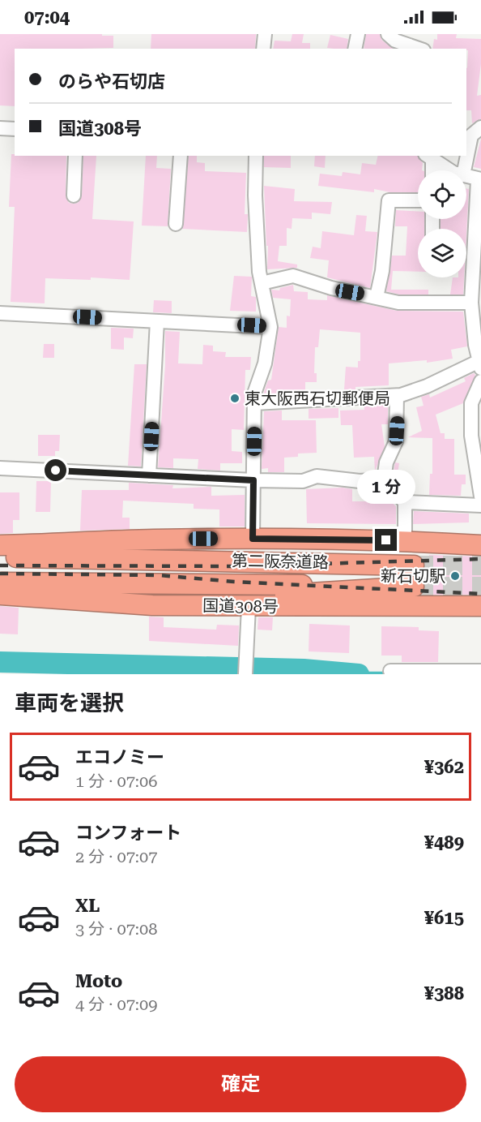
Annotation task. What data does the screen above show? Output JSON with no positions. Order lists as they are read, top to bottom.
{
  "streets": {
    "highway": ["第二阪奈道路", "国道308号"]
  },
  "crossings": [
    ["第二阪奈道路", "国道308号"]
  ],
  "places": ["東大阪西石切郵便局", "新石切駅"],
  "page": {
    "status": "07:04",
    "banner": ["のらや石切店", "国道308号"],
    "bubble": "1 分",
    "heading": "車両を選択",
    "list": [
      {
        "name": "エコノミー",
        "note": "1 分 · 07:06",
        "value": "¥362"
      },
      {
        "name": "コンフォート",
        "note": "2 分 · 07:07",
        "value": "¥489"
      },
      {
        "name": "XL",
        "note": "3 分 · 07:08",
        "value": "¥615"
      },
      {
        "name": "Moto",
        "note": "4 分 · 07:09",
        "value": "¥388"
      }
    ],
    "buttons": "確定"
  }
}
